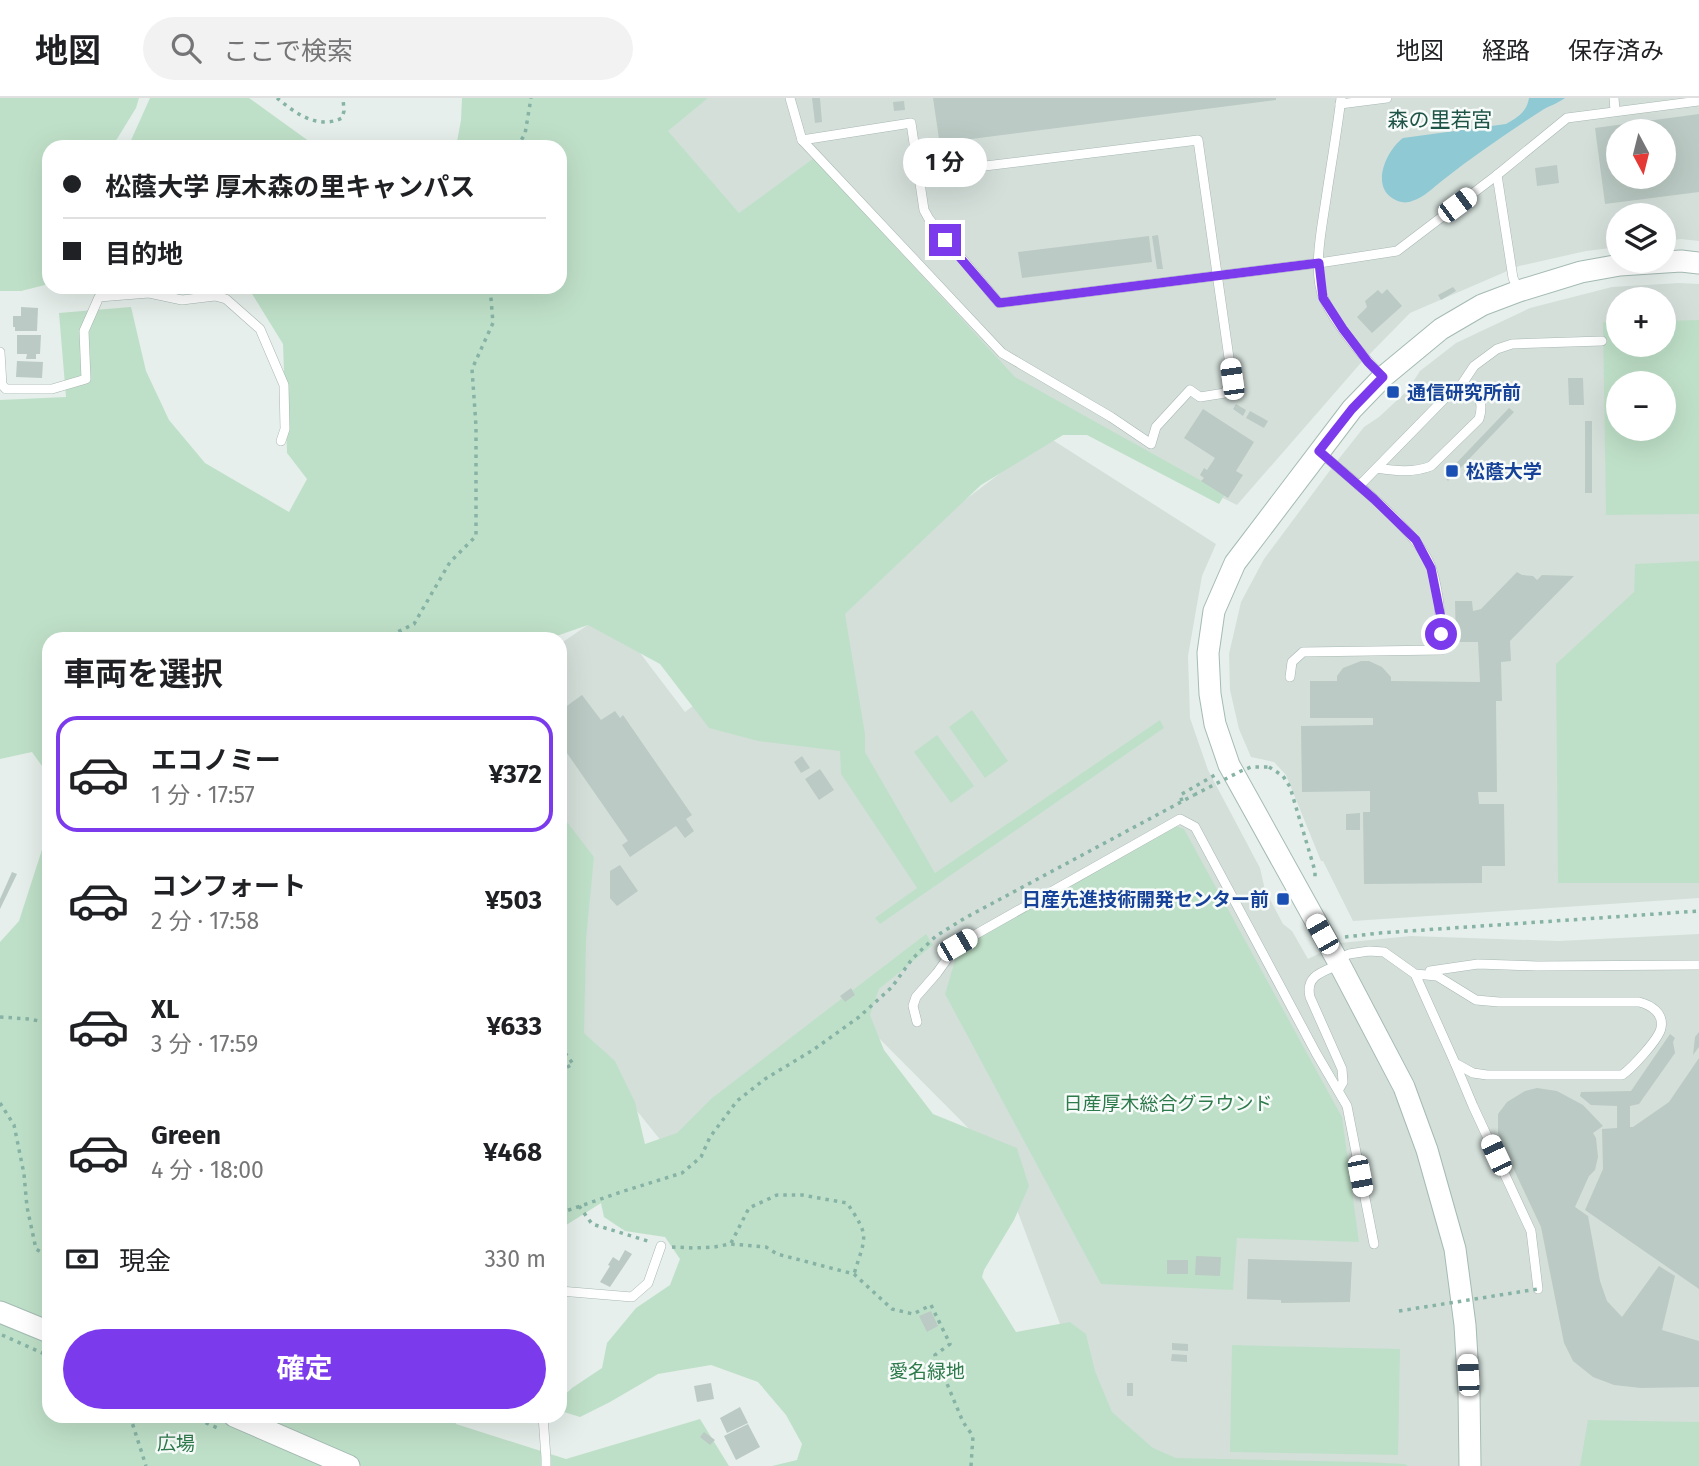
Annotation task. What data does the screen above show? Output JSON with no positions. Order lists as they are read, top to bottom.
{
  "districts": ["森の里若宮"],
  "parks": ["日産厚木総合グラウンド", "愛名緑地", "広場"],
  "places": {
    "transit": ["通信研究所前", "松蔭大学", "日産先進技術開発センター前"]
  },
  "north": "bottom",
  "page": {
    "header": "地図",
    "search": "ここで検索",
    "nav": ["地図", "経路", "保存済み"],
    "map_buttons": ["+", "−"],
    "bubble": "1 分",
    "banner": ["松蔭大学 厚木森の里キャンパス", "目的地"],
    "heading": "車両を選択",
    "list": [
      {
        "name": "エコノミー",
        "note": "1 分 · 17:57",
        "value": "¥372"
      },
      {
        "name": "コンフォート",
        "note": "2 分 · 17:58",
        "value": "¥503"
      },
      {
        "name": "XL",
        "note": "3 分 · 17:59",
        "value": "¥633"
      },
      {
        "name": "Green",
        "note": "4 分 · 18:00",
        "value": "¥468"
      }
    ],
    "pay": ["現金", "330 m"],
    "buttons": "確定"
  }
}
